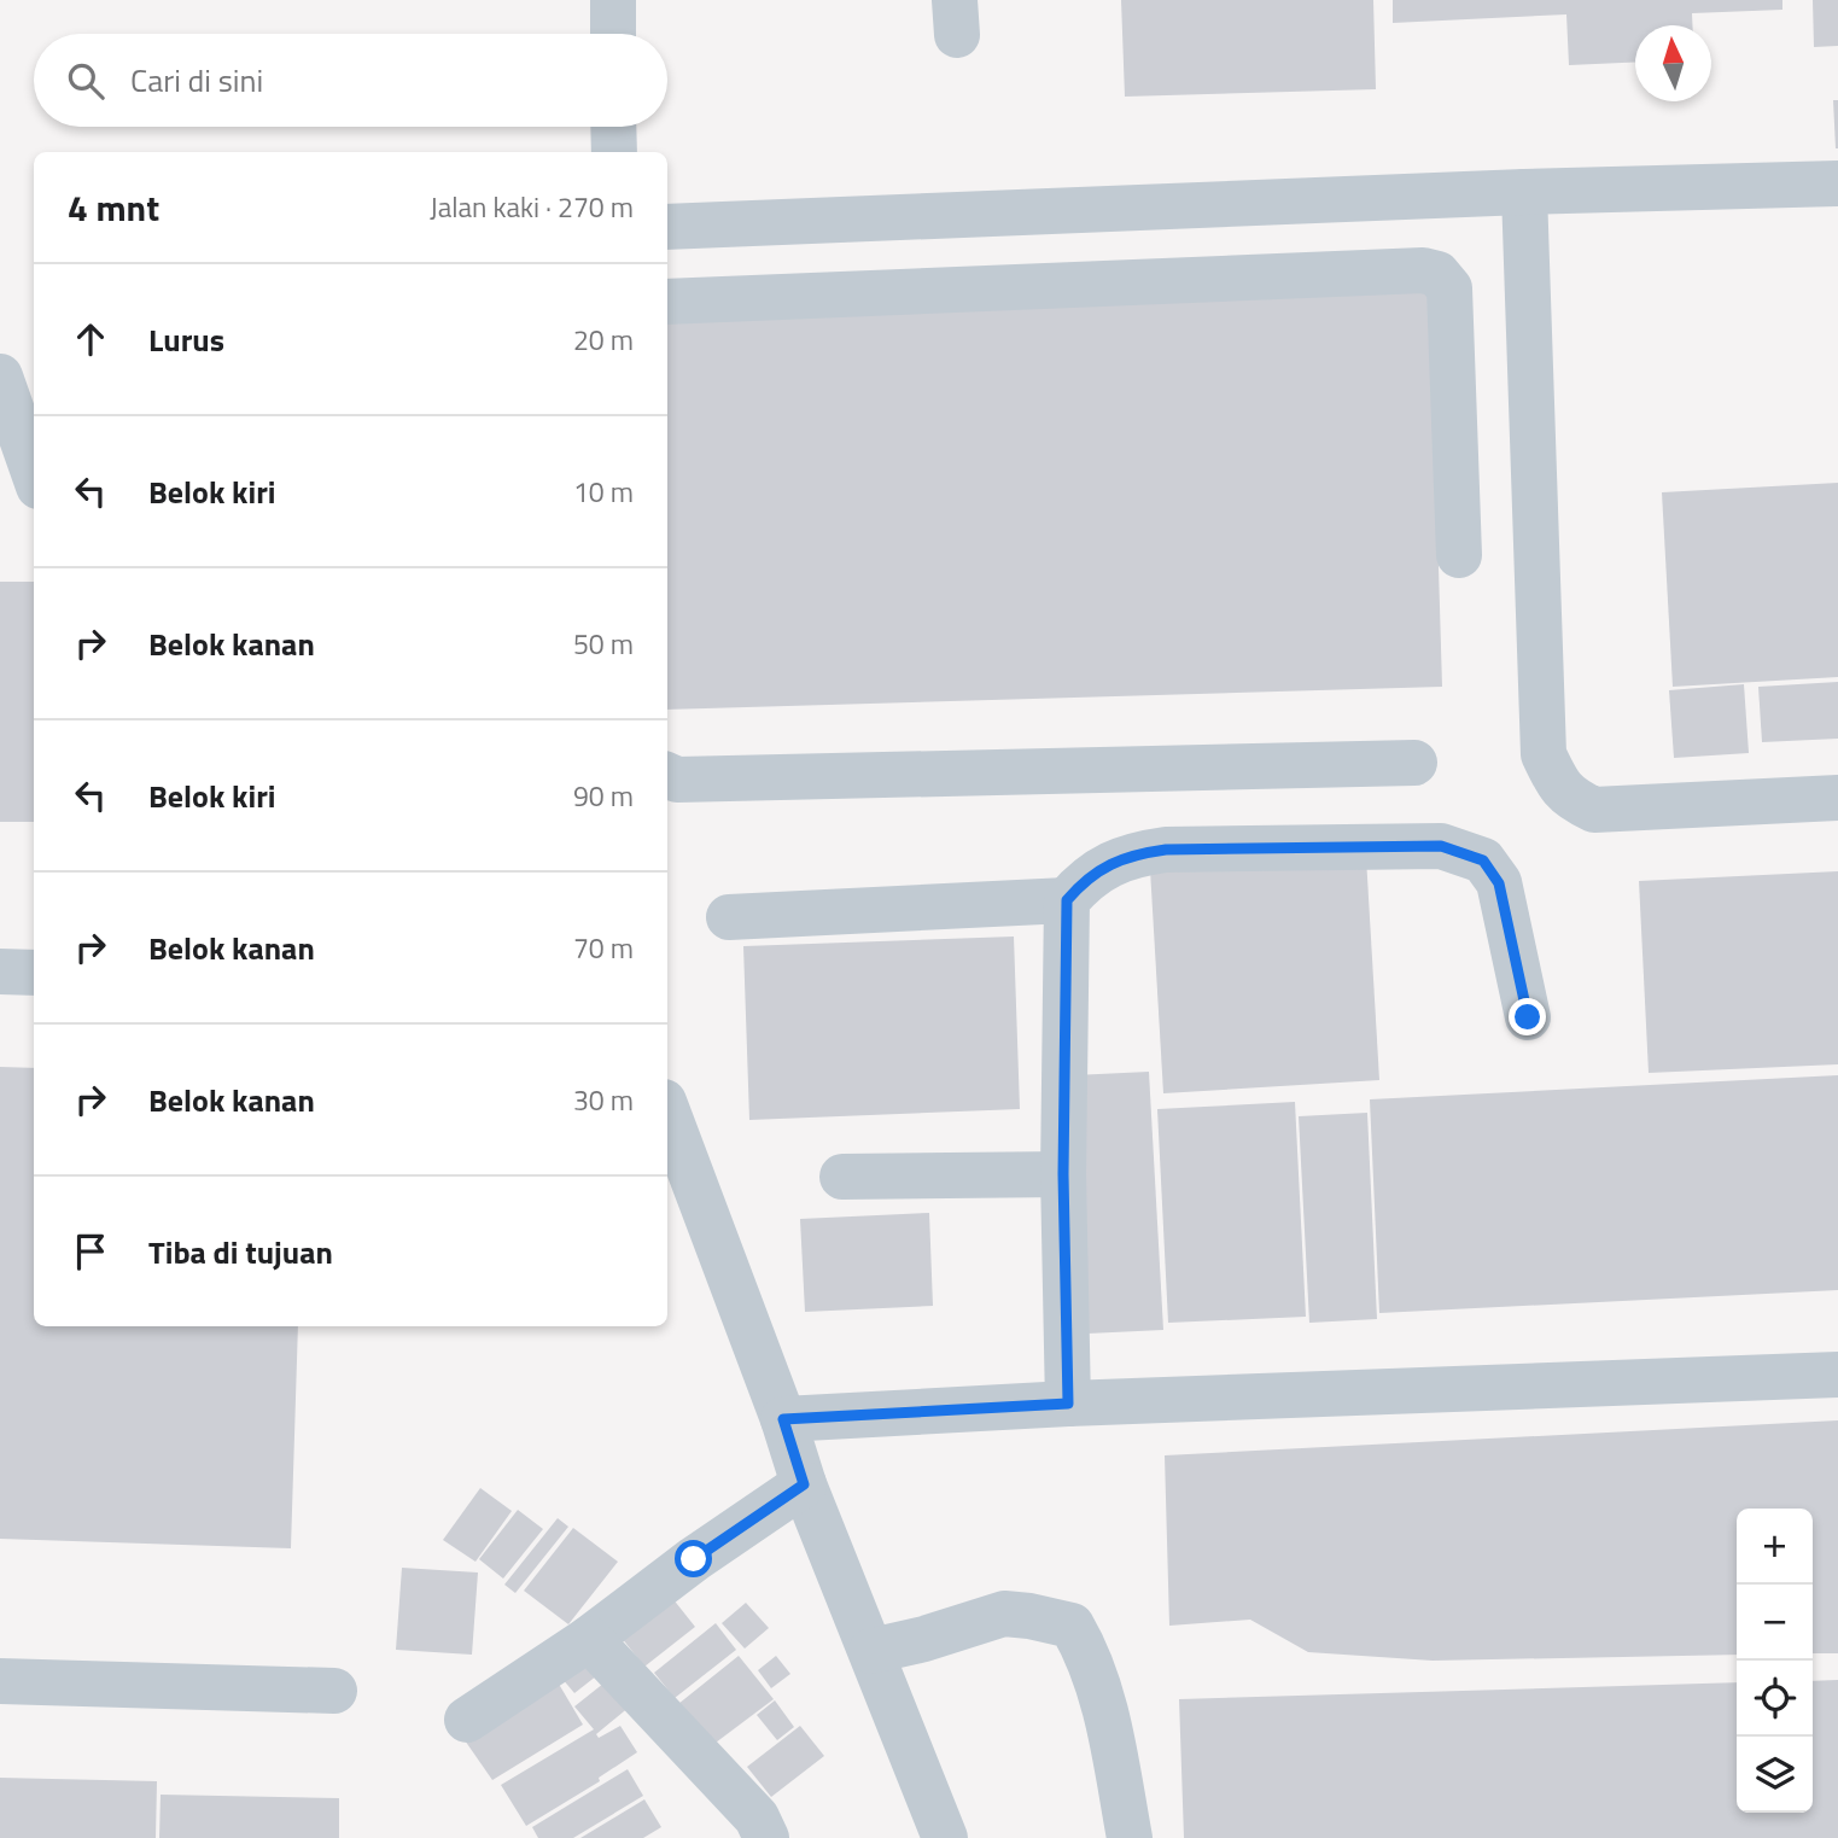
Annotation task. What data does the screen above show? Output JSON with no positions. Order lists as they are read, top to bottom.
{
  "north": "top",
  "page": {
    "search": "Cari di sini",
    "heading": ["4 mnt", "Jalan kaki · 270 m"],
    "list": [
      ["Lurus", "20 m"],
      ["Belok kiri", "10 m"],
      ["Belok kanan", "50 m"],
      ["Belok kiri", "90 m"],
      ["Belok kanan", "70 m"],
      ["Belok kanan", "30 m"],
      "Tiba di tujuan"
    ],
    "map_buttons": ["+", "−"]
  }
}
